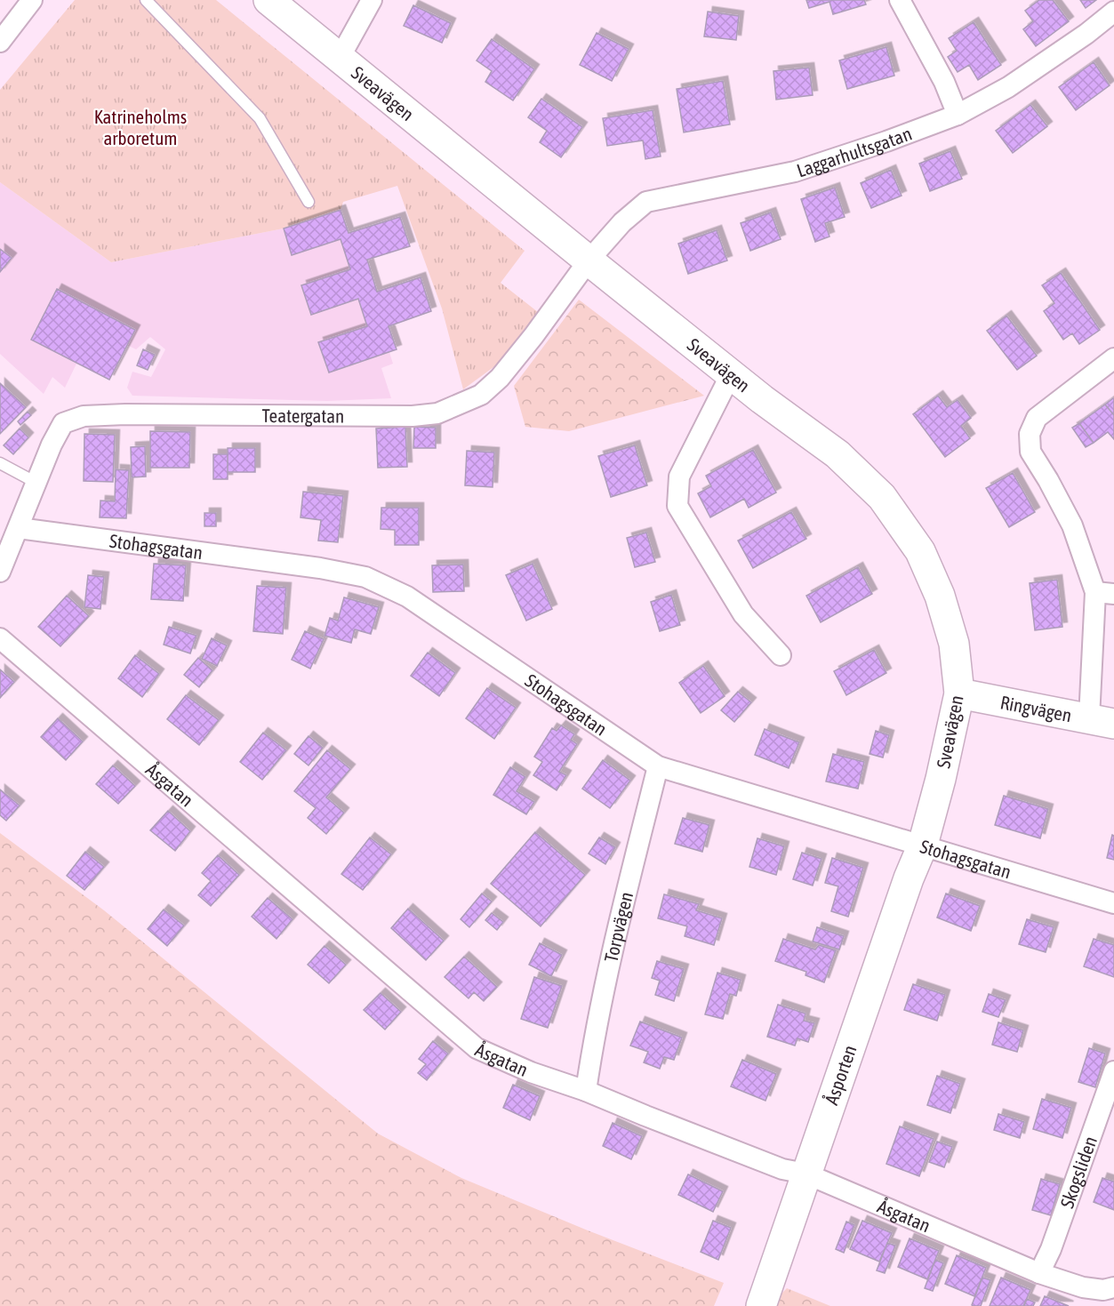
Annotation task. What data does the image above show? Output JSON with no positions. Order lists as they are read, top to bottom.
{
  "streets": {
    "street": [
      "Sveavägen",
      "Laggarhultsgatan",
      "Teatergatan",
      "Stohagsgatan",
      "Ringvägen",
      "Åsgatan",
      "Torpvägen",
      "Åsporten",
      "Skogsliden"
    ]
  },
  "crossings": [
    ["Sveavägen", "Laggarhultsgatan"],
    ["Sveavägen", "Teatergatan"],
    ["Sveavägen", "Stohagsgatan"],
    ["Sveavägen", "Ringvägen"],
    ["Sveavägen", "Åsporten"],
    ["Laggarhultsgatan", "Teatergatan"],
    ["Teatergatan", "Stohagsgatan"],
    ["Stohagsgatan", "Torpvägen"],
    ["Stohagsgatan", "Åsporten"],
    ["Åsgatan", "Torpvägen"],
    ["Åsgatan", "Åsporten"],
    ["Åsgatan", "Skogsliden"]
  ],
  "parks": ["Katrineholms arboretum"]
}
